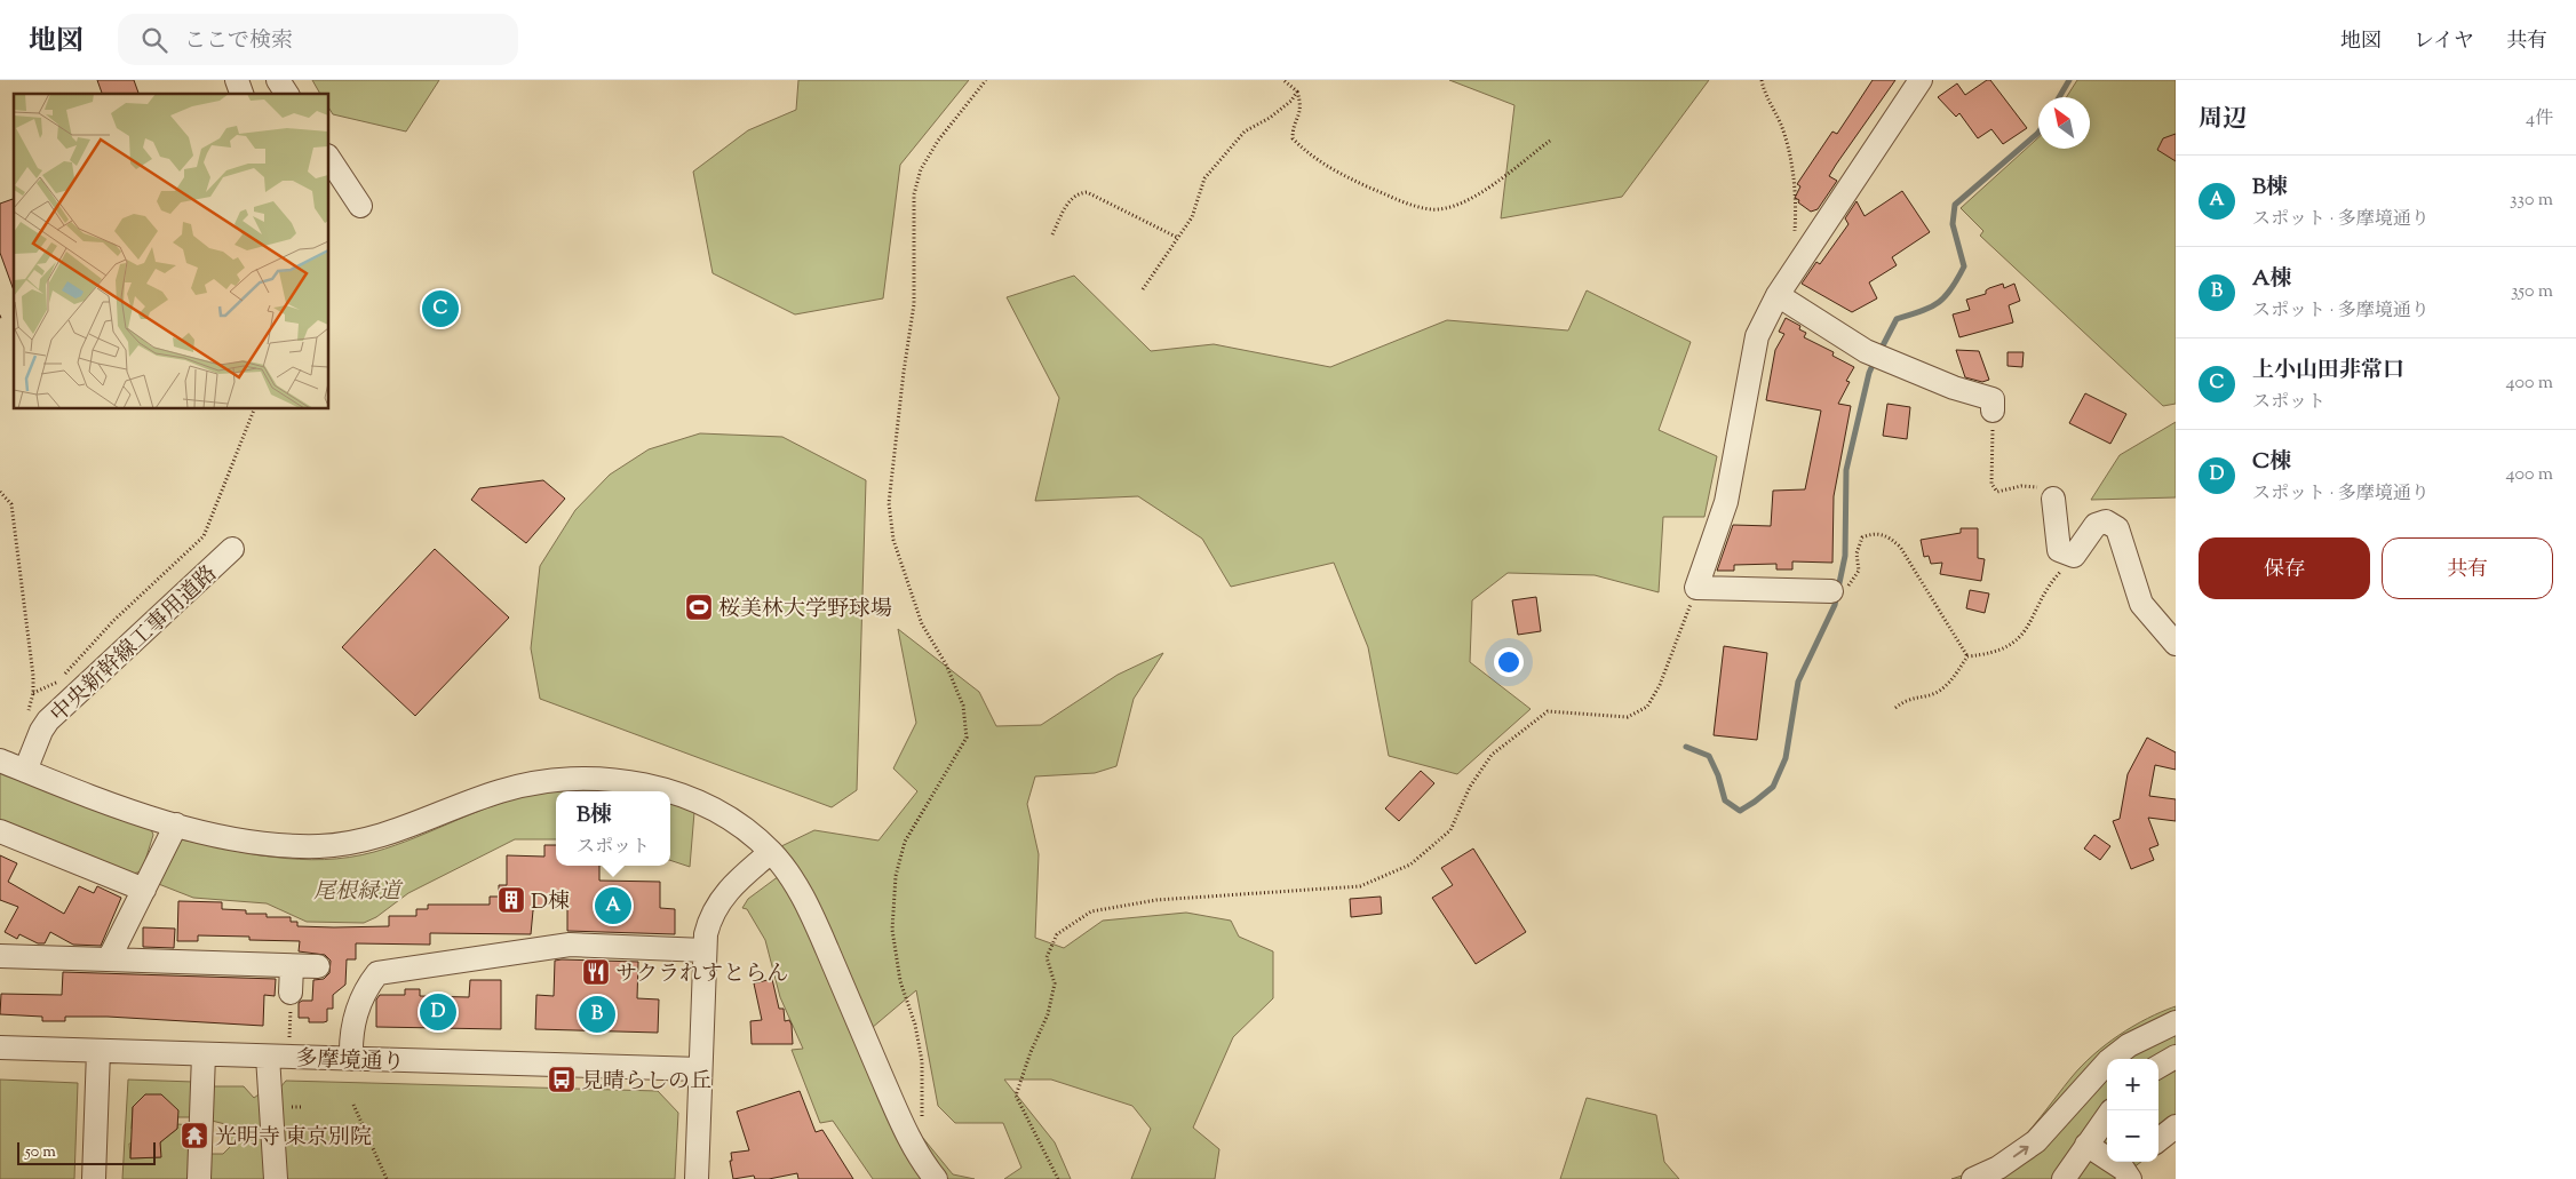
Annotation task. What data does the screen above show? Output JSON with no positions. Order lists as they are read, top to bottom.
{
  "streets": {
    "street": ["中央新幹線工事用道路", "多摩境通り"]
  },
  "parks": ["尾根緑道"],
  "places": {
    "sports": ["桜美林大学野球場"],
    "building": ["D棟"],
    "restaurant": ["サクラれすとらん"],
    "bus stop": ["見晴らしの丘"],
    "temple": ["光明寺 東京別院"]
  },
  "scale_bar": "50 m",
  "north": "top left",
  "page": {
    "header": "地図",
    "search": "ここで検索",
    "nav": ["地図", "レイヤ", "共有"],
    "heading": ["周辺", "4件"],
    "list": [
      {
        "mark": "A",
        "name": "B棟",
        "note": "スポット · 多摩境通り",
        "value": "330 m"
      },
      {
        "mark": "B",
        "name": "A棟",
        "note": "スポット · 多摩境通り",
        "value": "350 m"
      },
      {
        "mark": "C",
        "name": "上小山田非常口",
        "note": "スポット",
        "value": "400 m"
      },
      {
        "mark": "D",
        "name": "C棟",
        "note": "スポット · 多摩境通り",
        "value": "400 m"
      }
    ],
    "pins": [
      "C",
      "A",
      "D",
      "B"
    ],
    "buttons": ["保存", "共有"],
    "popup": ["B棟", "スポット"],
    "map_buttons": ["+", "−"],
    "scale": "50 m"
  }
}
